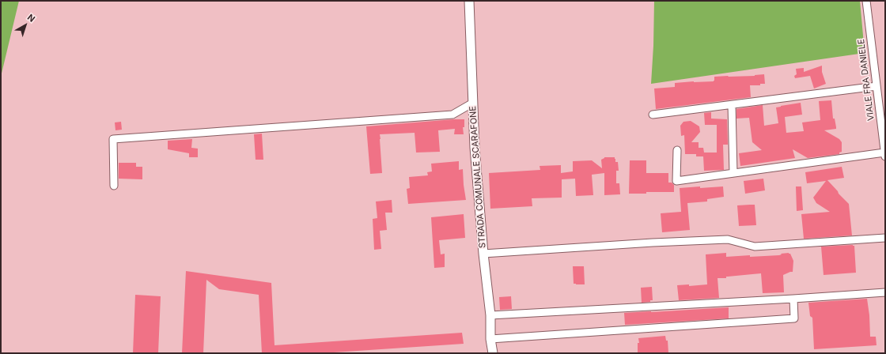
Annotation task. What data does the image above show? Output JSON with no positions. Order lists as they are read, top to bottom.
{
  "streets": {
    "street": ["VIALE FRA DANIELE", "STRADA COMUNALE SCARAFONE"]
  },
  "north": "top right"
}
